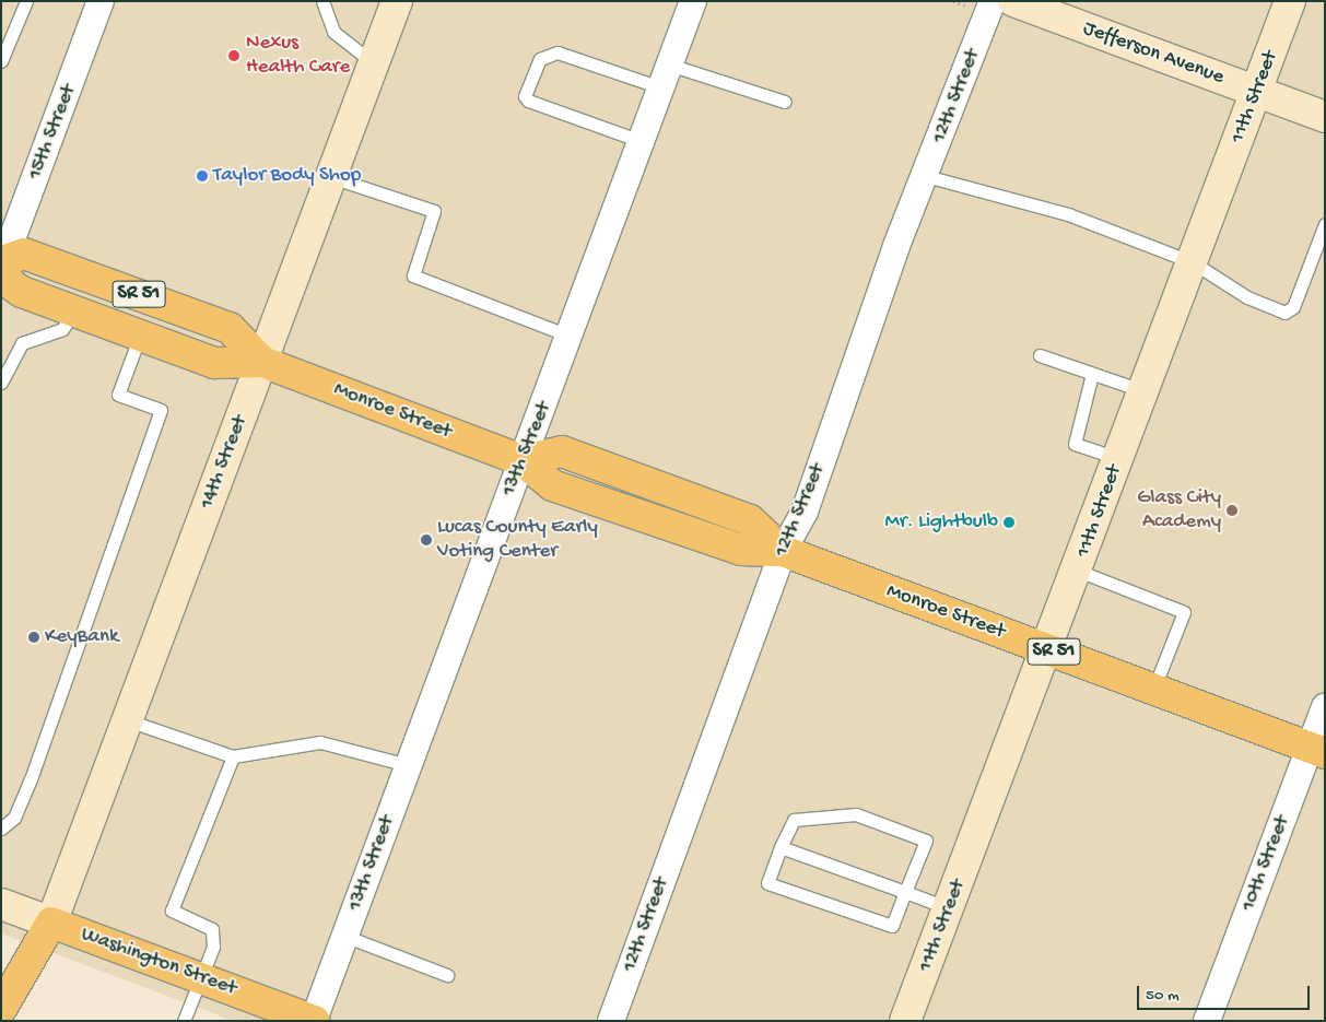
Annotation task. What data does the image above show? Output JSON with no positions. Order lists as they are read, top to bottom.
{
  "streets": {
    "main road": ["SR 51", "Monroe Street", "Washington Street"],
    "street": [
      "Jefferson Avenue",
      "12th Street",
      "11th Street",
      "15th Street",
      "13th Street",
      "14th Street",
      "10th Street"
    ]
  },
  "crossings": [
    ["Jefferson Avenue", "11th Street"],
    ["12th Street", "Monroe Street"],
    ["11th Street", "Monroe Street"],
    ["15th Street", "Monroe Street"],
    ["Monroe Street", "13th Street"],
    ["Monroe Street", "14th Street"],
    ["Monroe Street", "10th Street"],
    ["13th Street", "Washington Street"],
    ["14th Street", "Washington Street"]
  ],
  "places": [
    "Nexus Health Care",
    "Taylor Body Shop",
    "Glass City Academy",
    "Mr. Lightbulb",
    "Lucas County Early Voting Center",
    "KeyBank"
  ],
  "scale_bar": "50 m"
}
